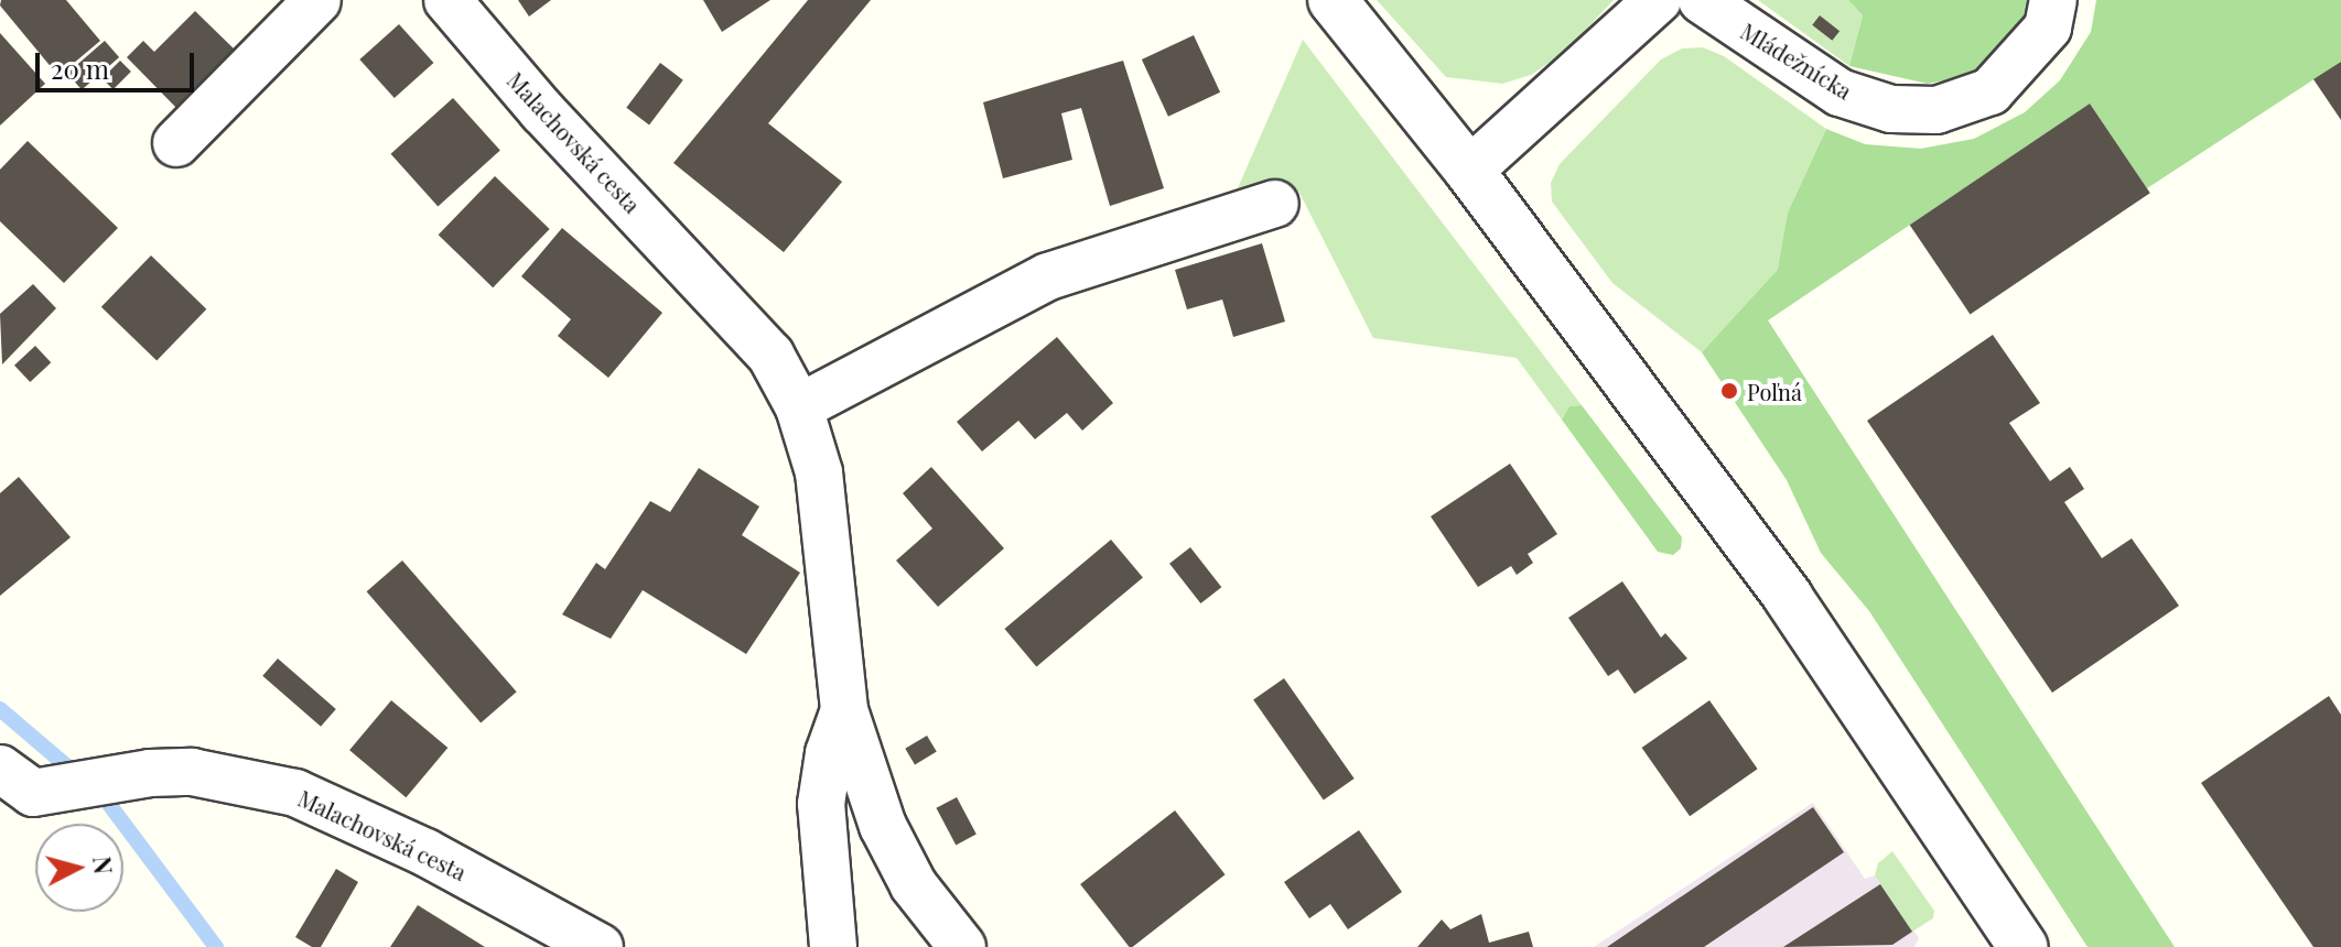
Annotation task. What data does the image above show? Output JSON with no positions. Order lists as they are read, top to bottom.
{
  "streets": {
    "street": ["Mládežnícka", "Malachovská cesta"]
  },
  "places": ["Poľná"],
  "scale_bar": "20 m",
  "north": "right"
}
